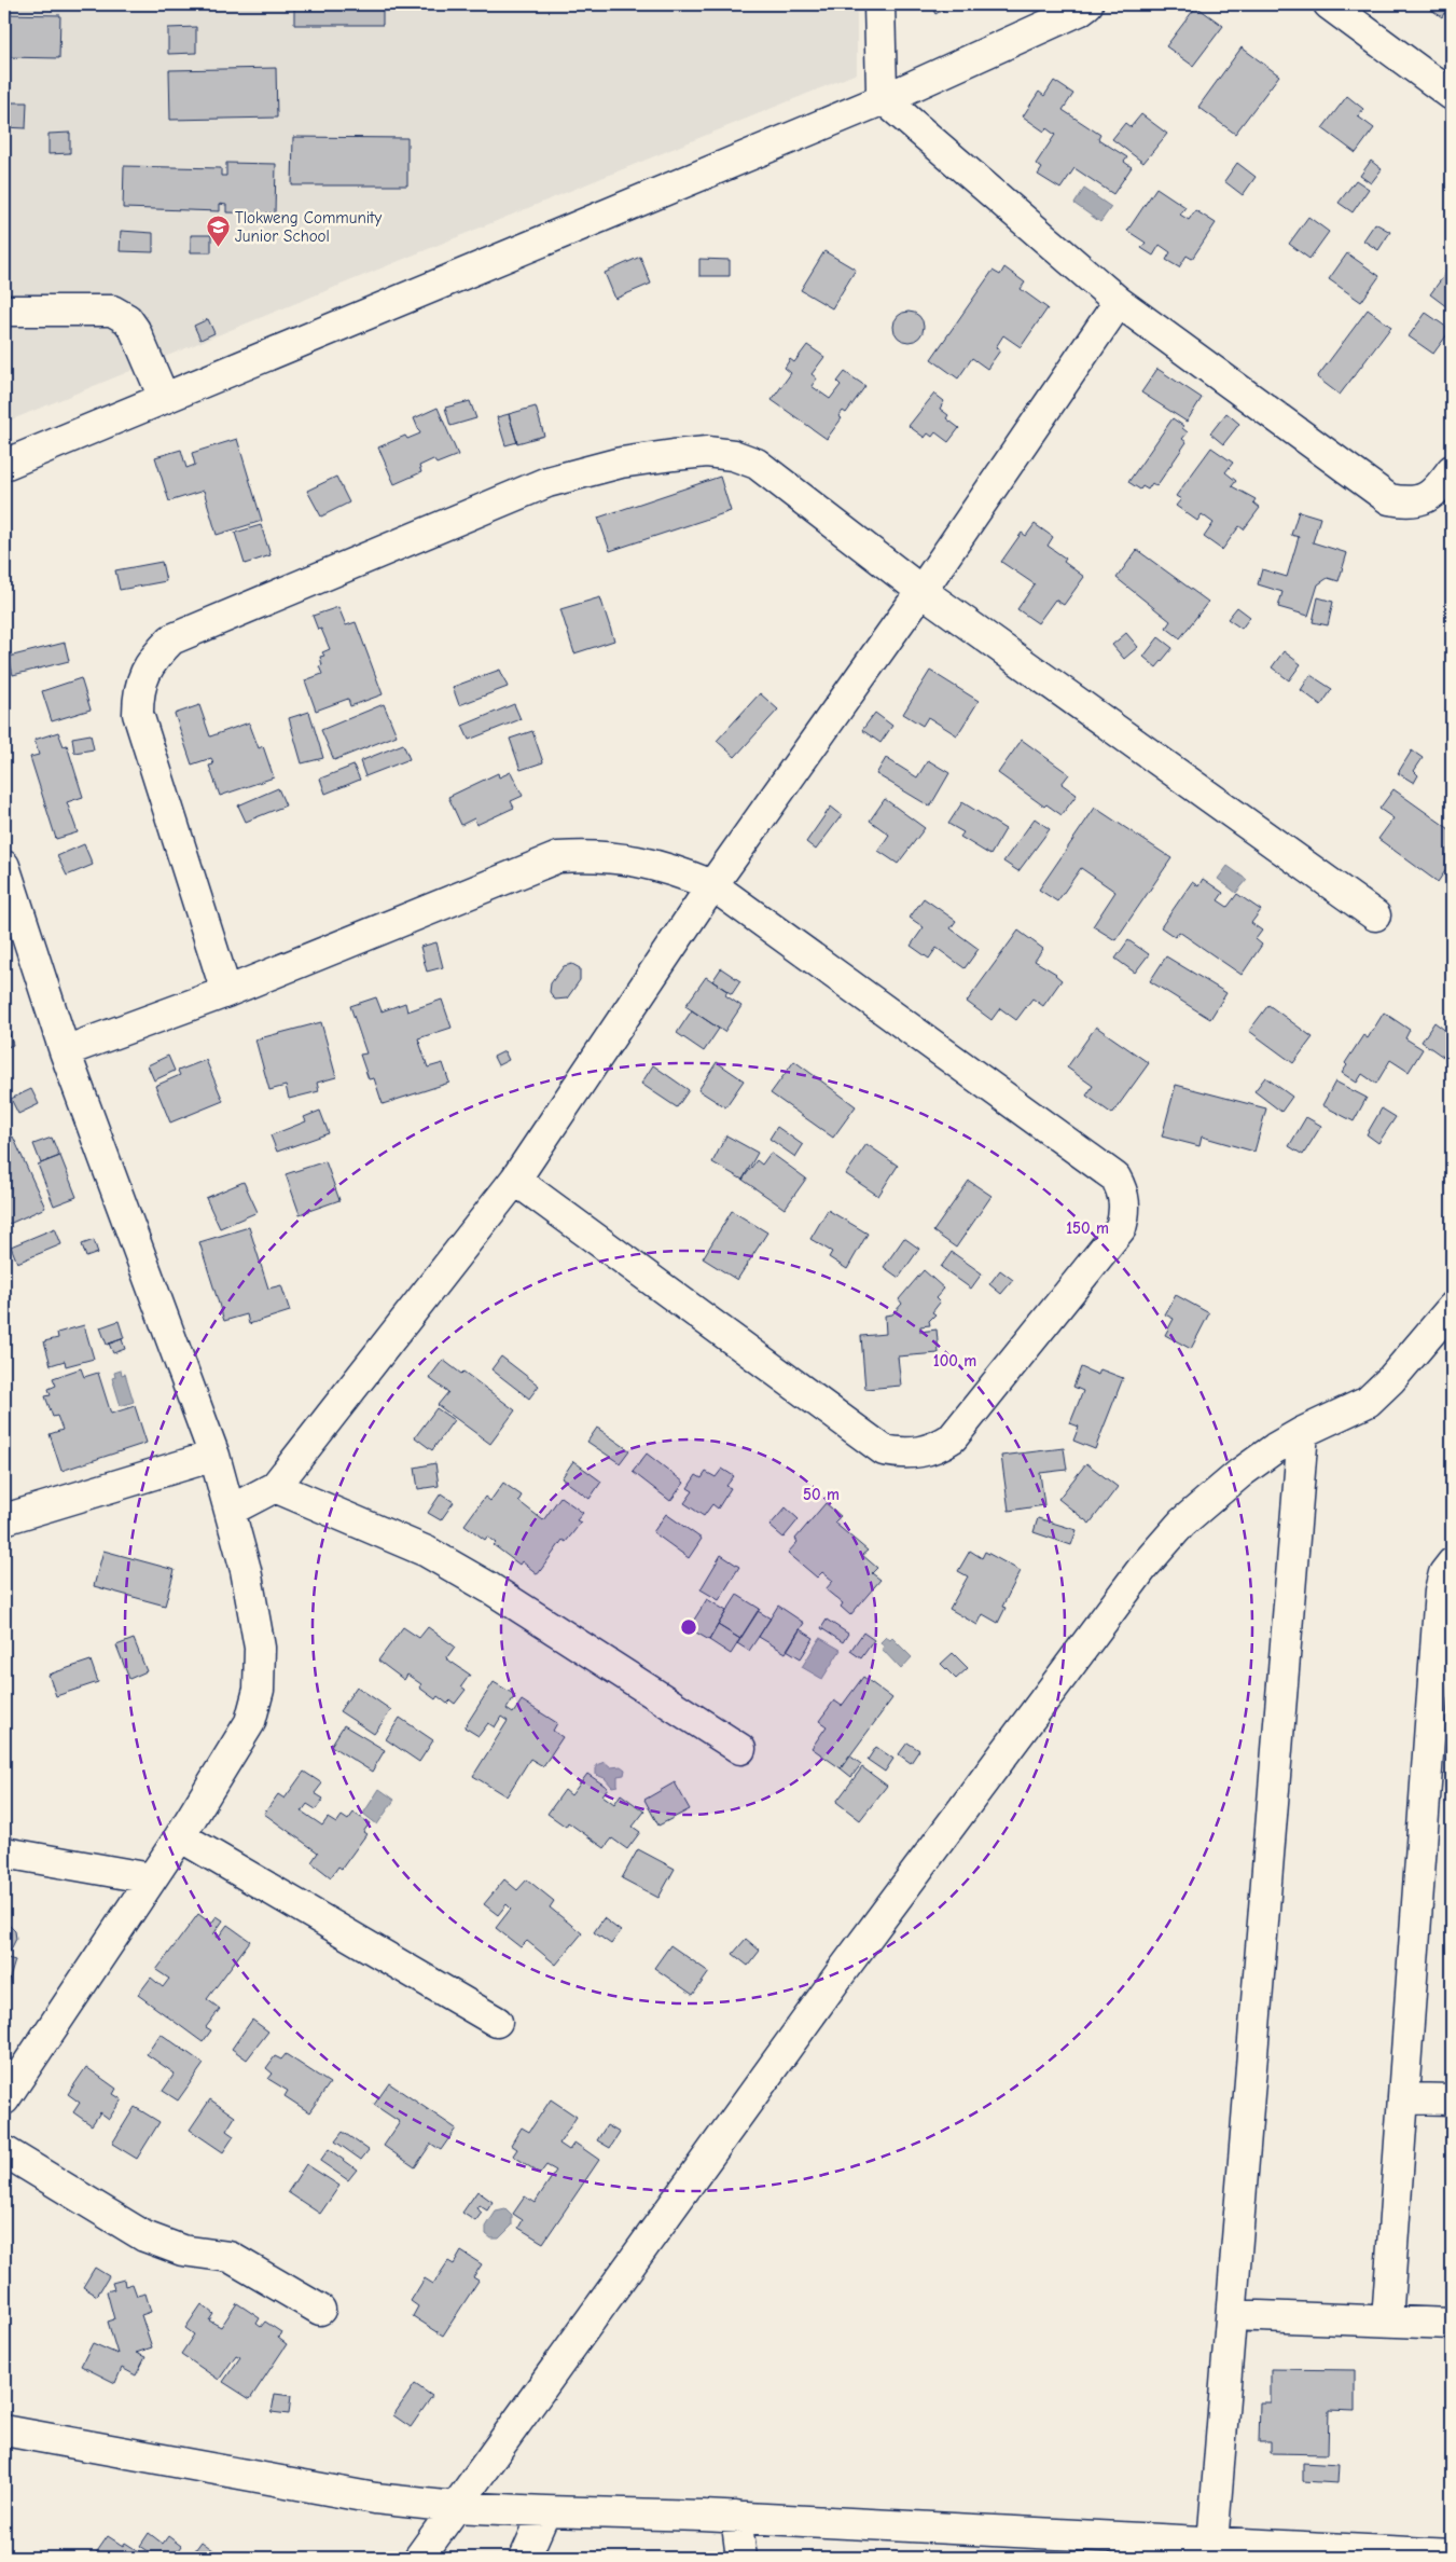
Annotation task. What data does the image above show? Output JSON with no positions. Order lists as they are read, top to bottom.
{
  "places": {
    "school or university": ["Tlokweng Community Junior School"]
  },
  "rings": ["150 m", "100 m", "50 m"]
}
